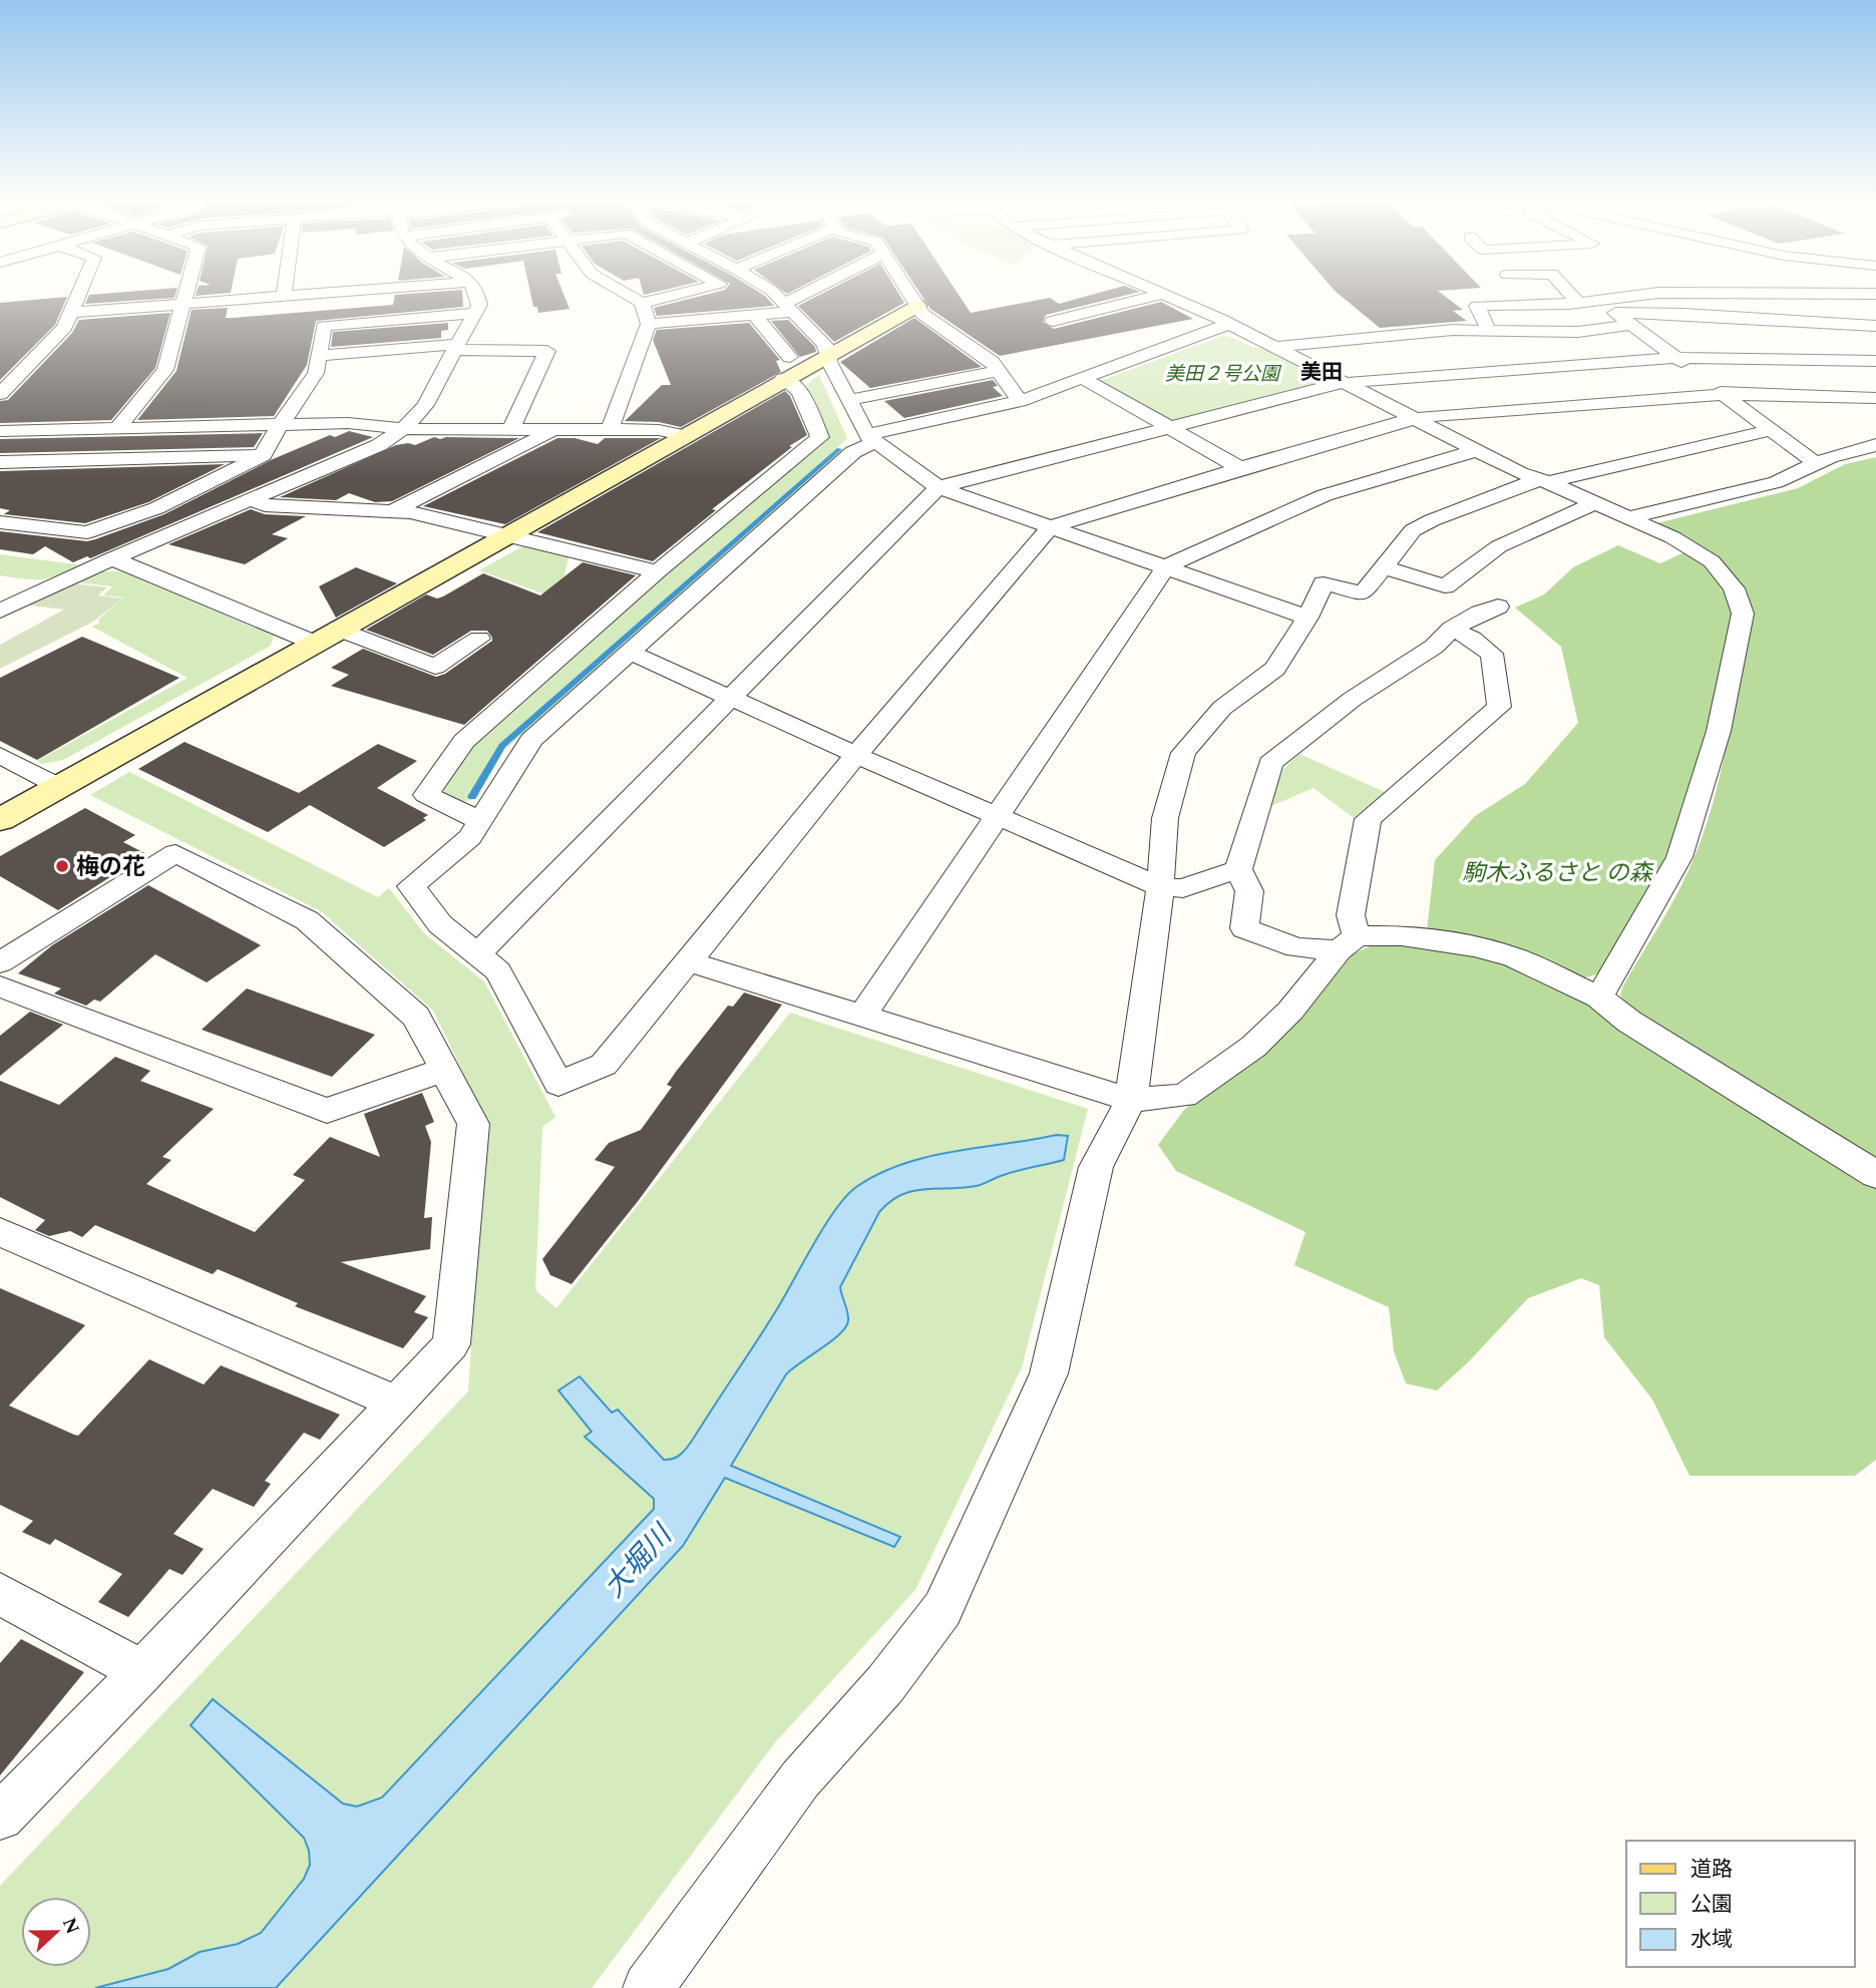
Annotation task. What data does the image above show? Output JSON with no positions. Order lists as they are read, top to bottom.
{
  "districts": ["美田"],
  "water": ["大堀川"],
  "parks": ["美田２号公園", "駒木ふるさと の森"],
  "places": ["梅の花"],
  "legend": ["道路", "公園", "水域"],
  "north": "right"
}
